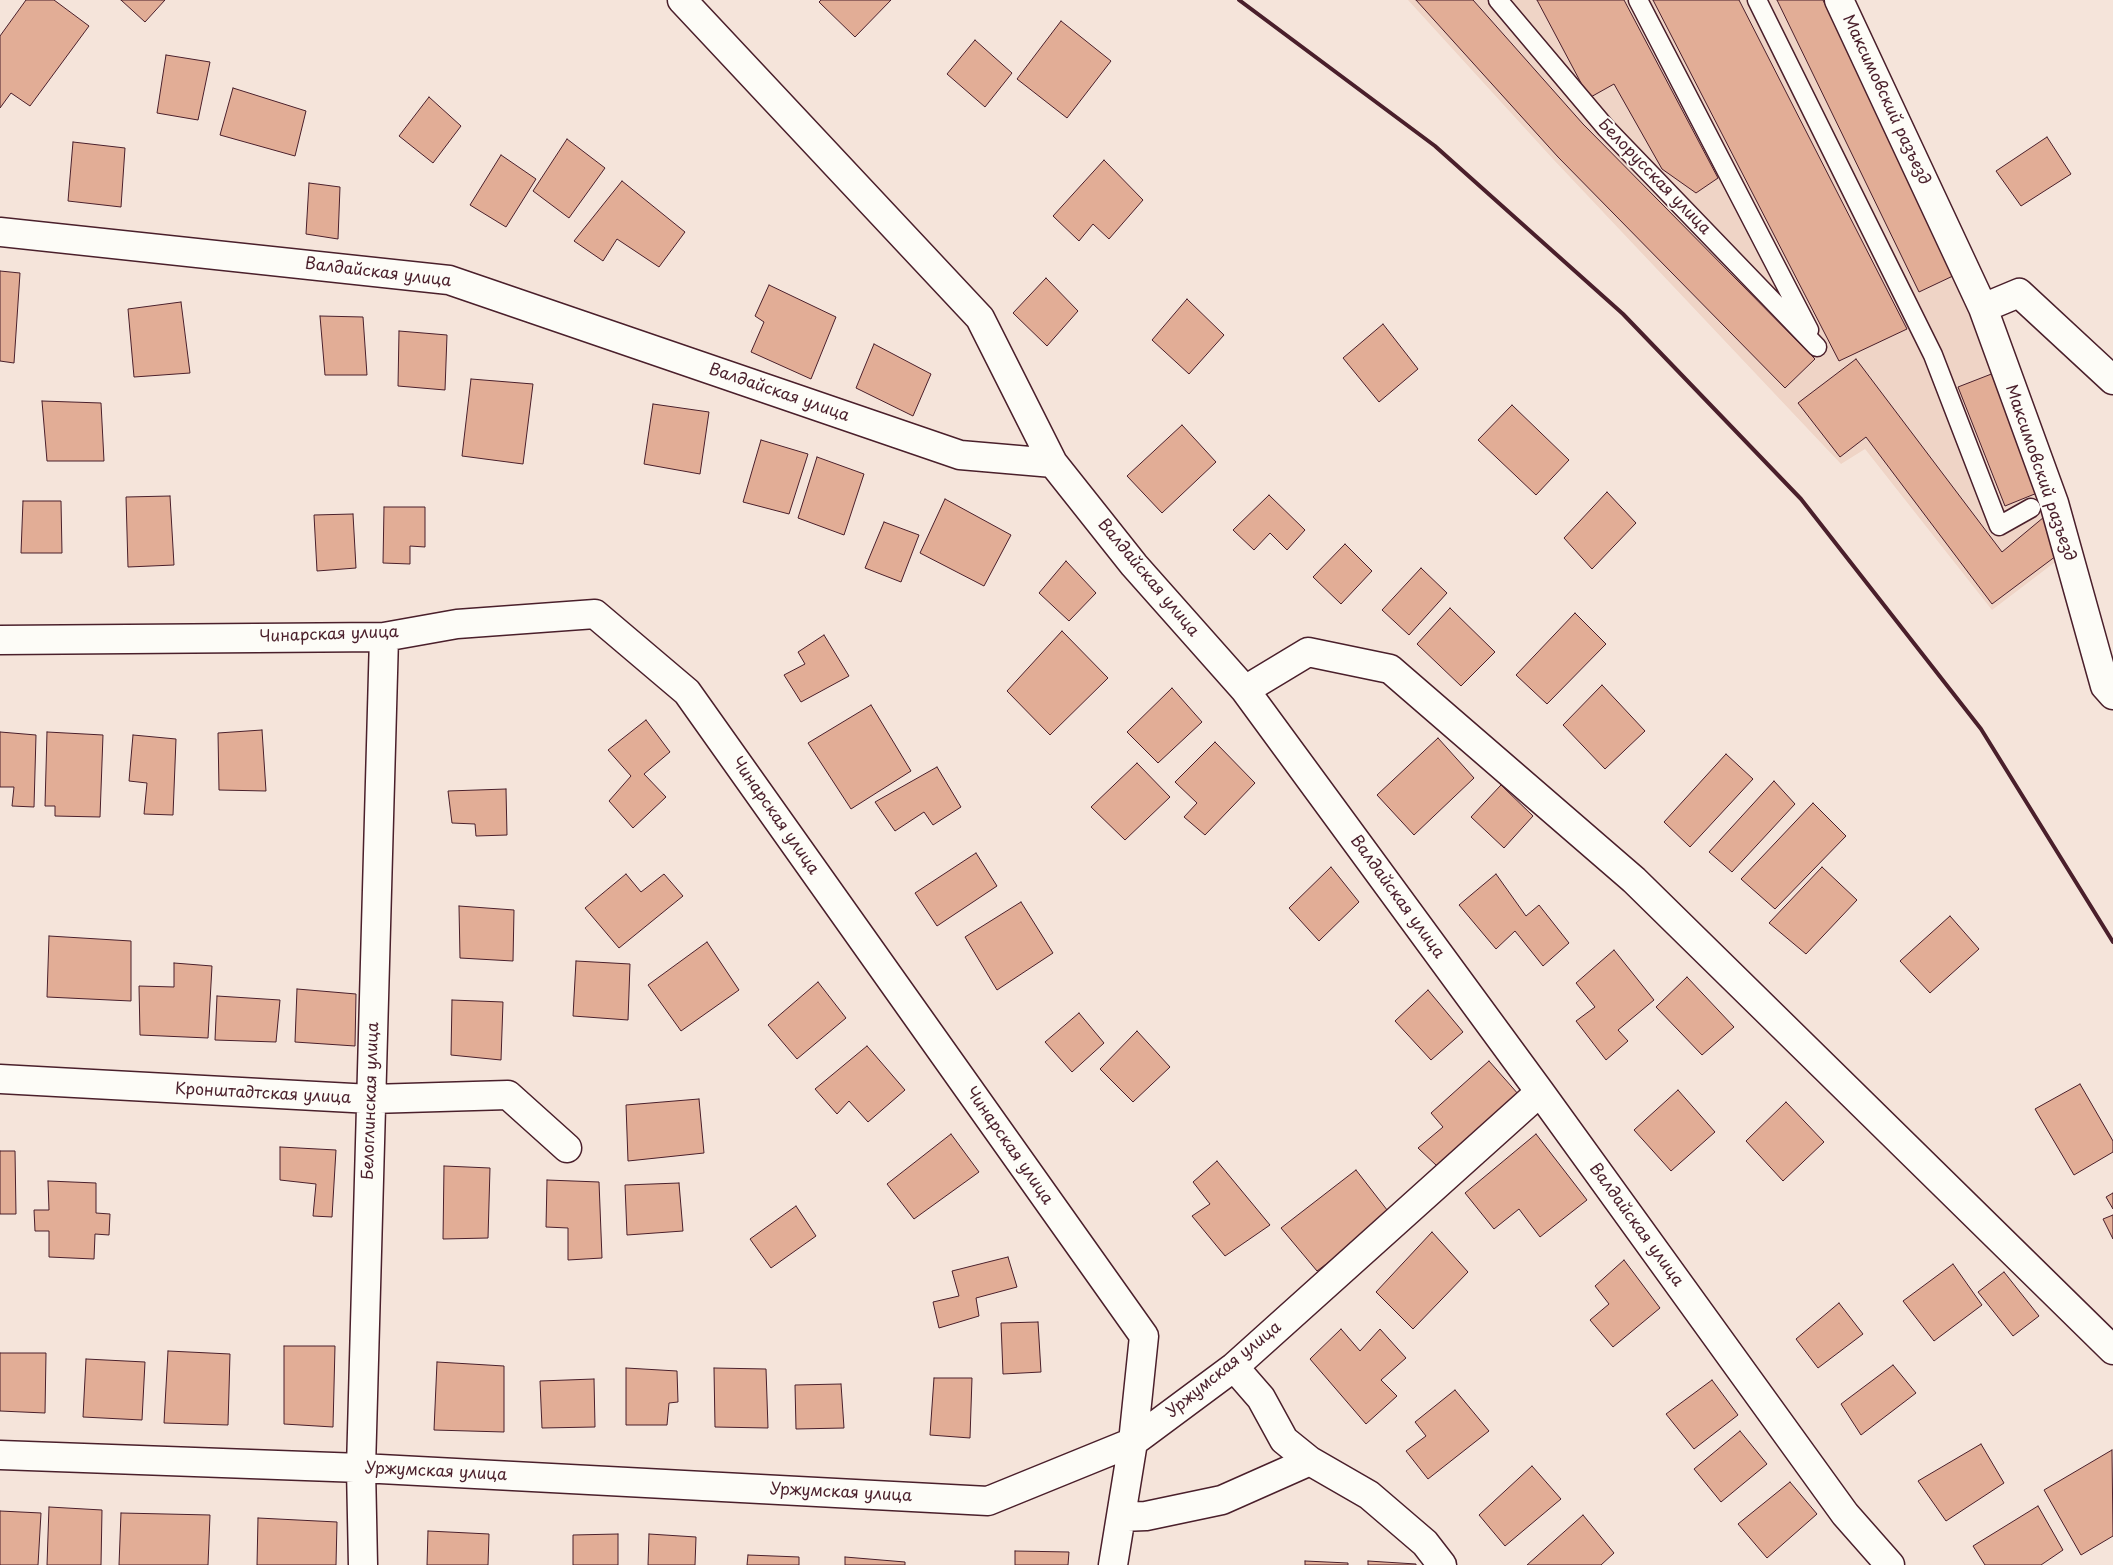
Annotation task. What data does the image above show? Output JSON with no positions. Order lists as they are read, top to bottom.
{
  "streets": {
    "street": [
      "Максимовский разъезд",
      "Валдайская улица",
      "Чинарская улица",
      "Кронштадтская улица",
      "Белоглинская улица",
      "Уржумская улица"
    ],
    "lane": ["Белорусская улица"]
  },
  "crossings": [
    ["Валдайская улица", "Уржумская улица"],
    ["Чинарская улица", "Белоглинская улица"],
    ["Чинарская улица", "Уржумская улица"],
    ["Кронштадтская улица", "Белоглинская улица"],
    ["Белоглинская улица", "Уржумская улица"]
  ]
}
